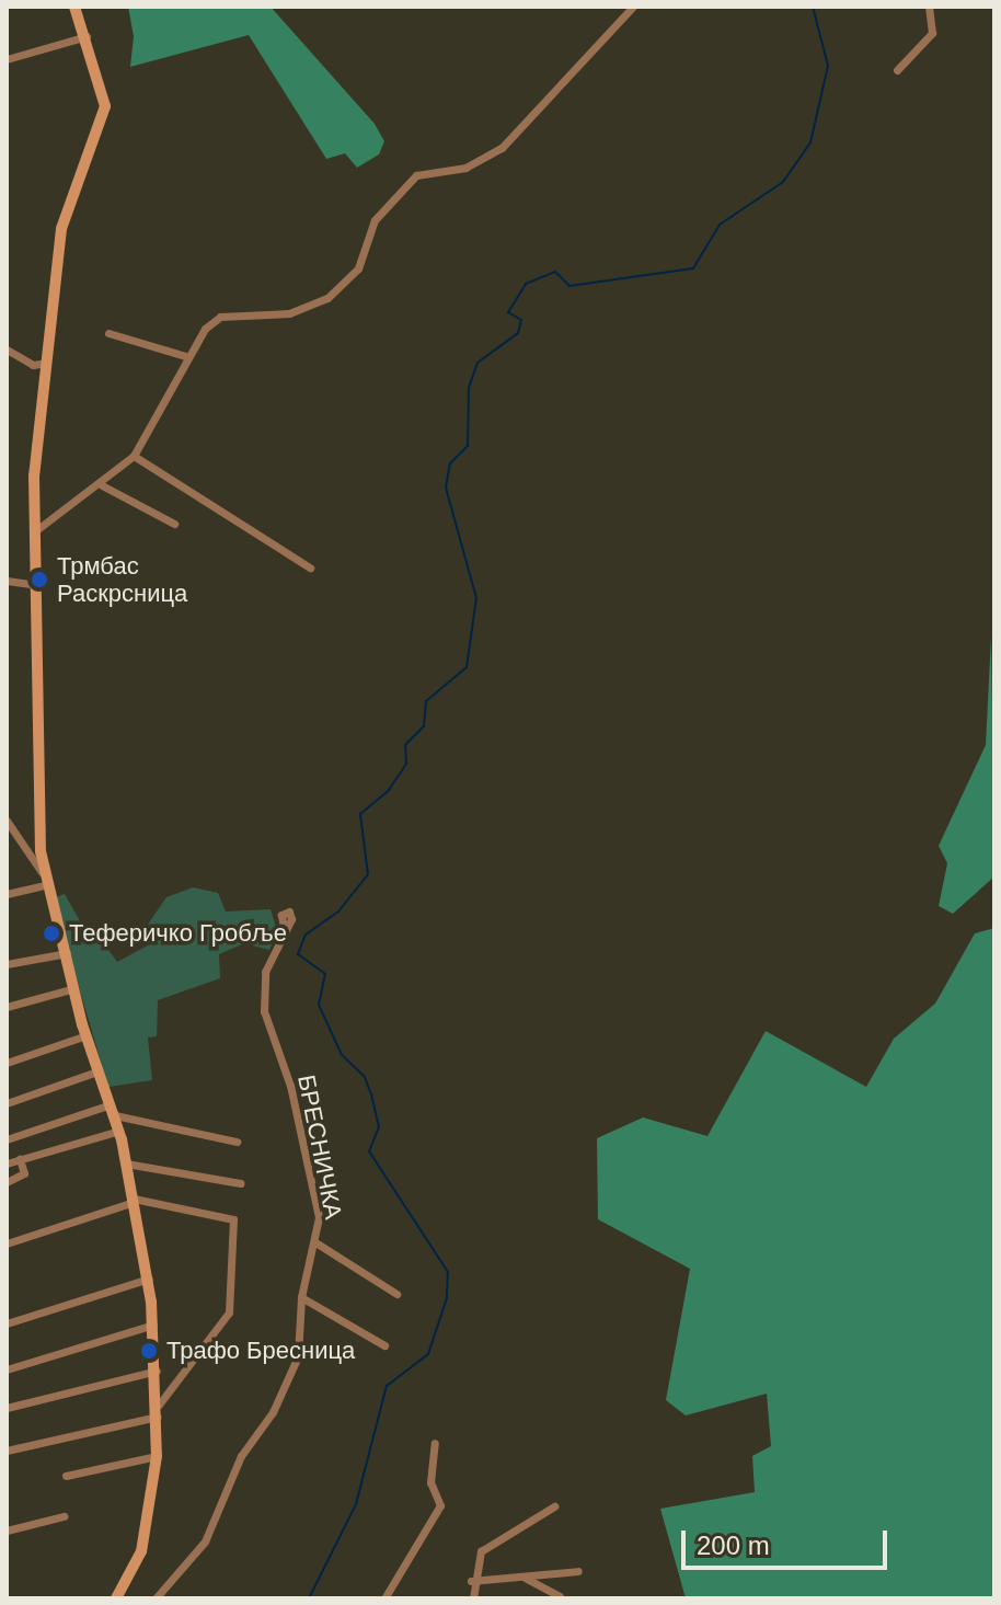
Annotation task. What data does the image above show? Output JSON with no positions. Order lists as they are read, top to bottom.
{
  "streets": {
    "street": ["БРЕСНИЧКА"]
  },
  "places": ["Трмбас Раскрсница", "Теферичко Гробље", "Трафо Бресница"],
  "scale_bar": "200 m"
}
